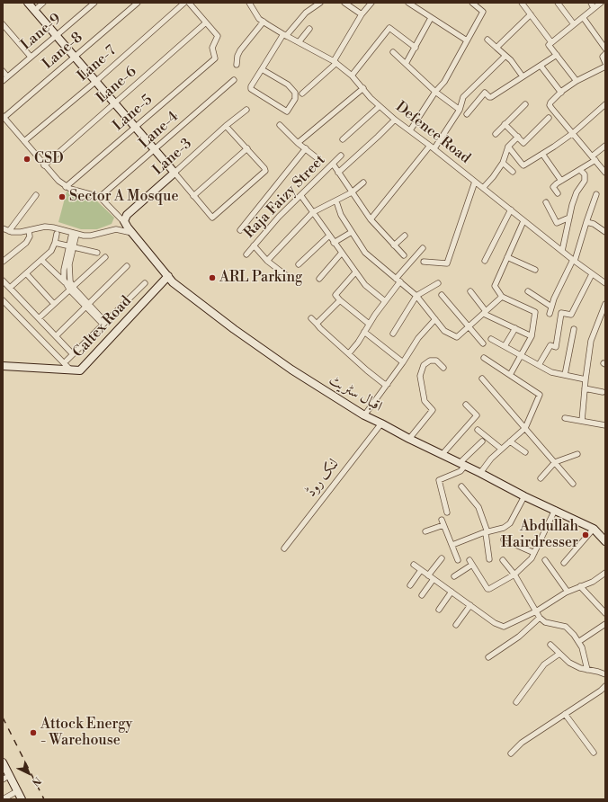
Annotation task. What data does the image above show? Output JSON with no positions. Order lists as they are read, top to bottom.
{
  "streets": {
    "street": [
      "Lane-9",
      "Lane-8",
      "Lane-7",
      "Lane-6",
      "Lane-5",
      "Lane-4",
      "Defence Road",
      "Lane-3",
      "Raja Faizy Street",
      "Caltex Road",
      "اقبال سٹریٹ",
      "لنک روڈ"
    ]
  },
  "crossings": [
    ["Lane-6", "Lane-5"],
    ["Lane-3", "اقبال سٹریٹ"],
    ["Caltex Road", "اقبال سٹریٹ"],
    ["اقبال سٹریٹ", "لنک روڈ"]
  ],
  "places": [
    "CSD",
    "Sector A Mosque",
    "ARL Parking",
    "Abdullah Hairdresser",
    "Attock Energy - Warehouse"
  ],
  "north": "bottom right"
}
